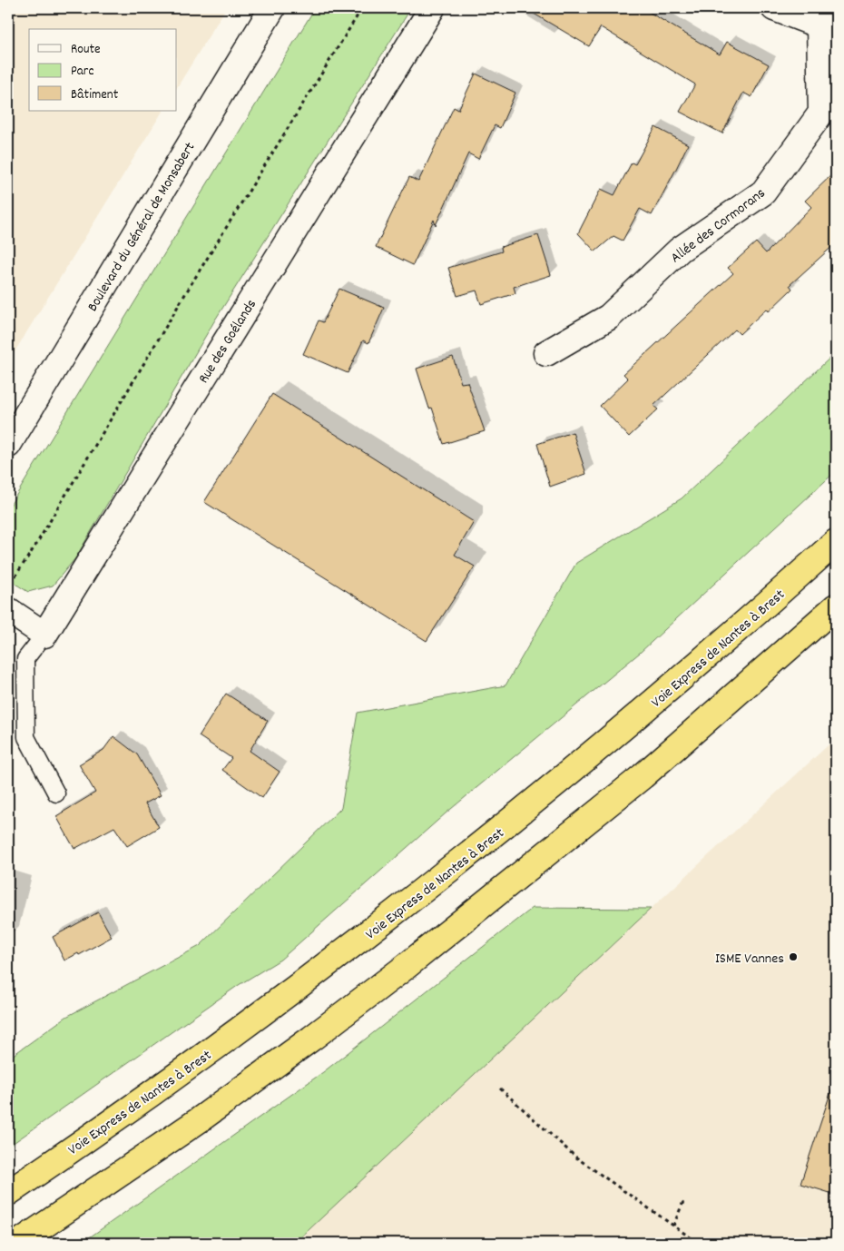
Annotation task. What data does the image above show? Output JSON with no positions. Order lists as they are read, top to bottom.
{
  "streets": {
    "highway": ["Voie Express de Nantes à Brest"],
    "street": ["Allée des Cormorans", "Boulevard du Général de Monsabert", "Rue des Goélands"]
  },
  "places": ["ISME Vannes"],
  "legend": ["Route", "Parc", "Bâtiment"]
}
